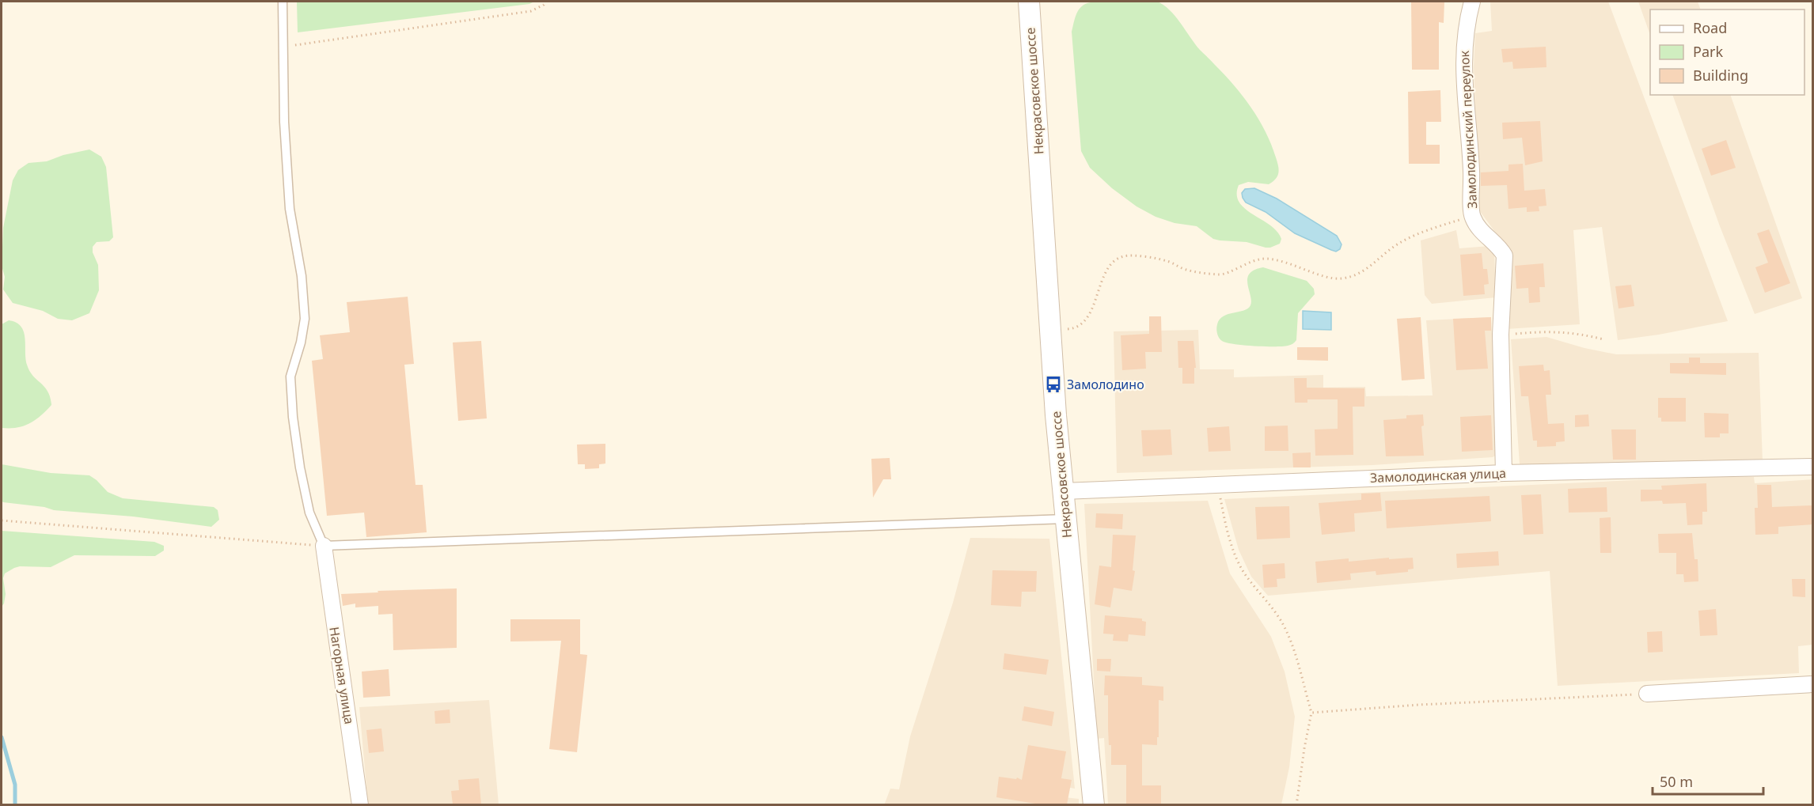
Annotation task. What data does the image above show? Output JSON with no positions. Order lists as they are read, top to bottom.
{
  "streets": {
    "street": [
      "Некрасовское шоссе",
      "Замолодинский переулок",
      "Замолодинская улица",
      "Нагорная улица"
    ]
  },
  "crossings": [
    ["Некрасовское шоссе", "Замолодинская улица"],
    ["Замолодинский переулок", "Замолодинская улица"]
  ],
  "places": {
    "bus stop": ["Замолодино"]
  },
  "legend": ["Road", "Park", "Building"],
  "scale_bar": "50 m"
}
